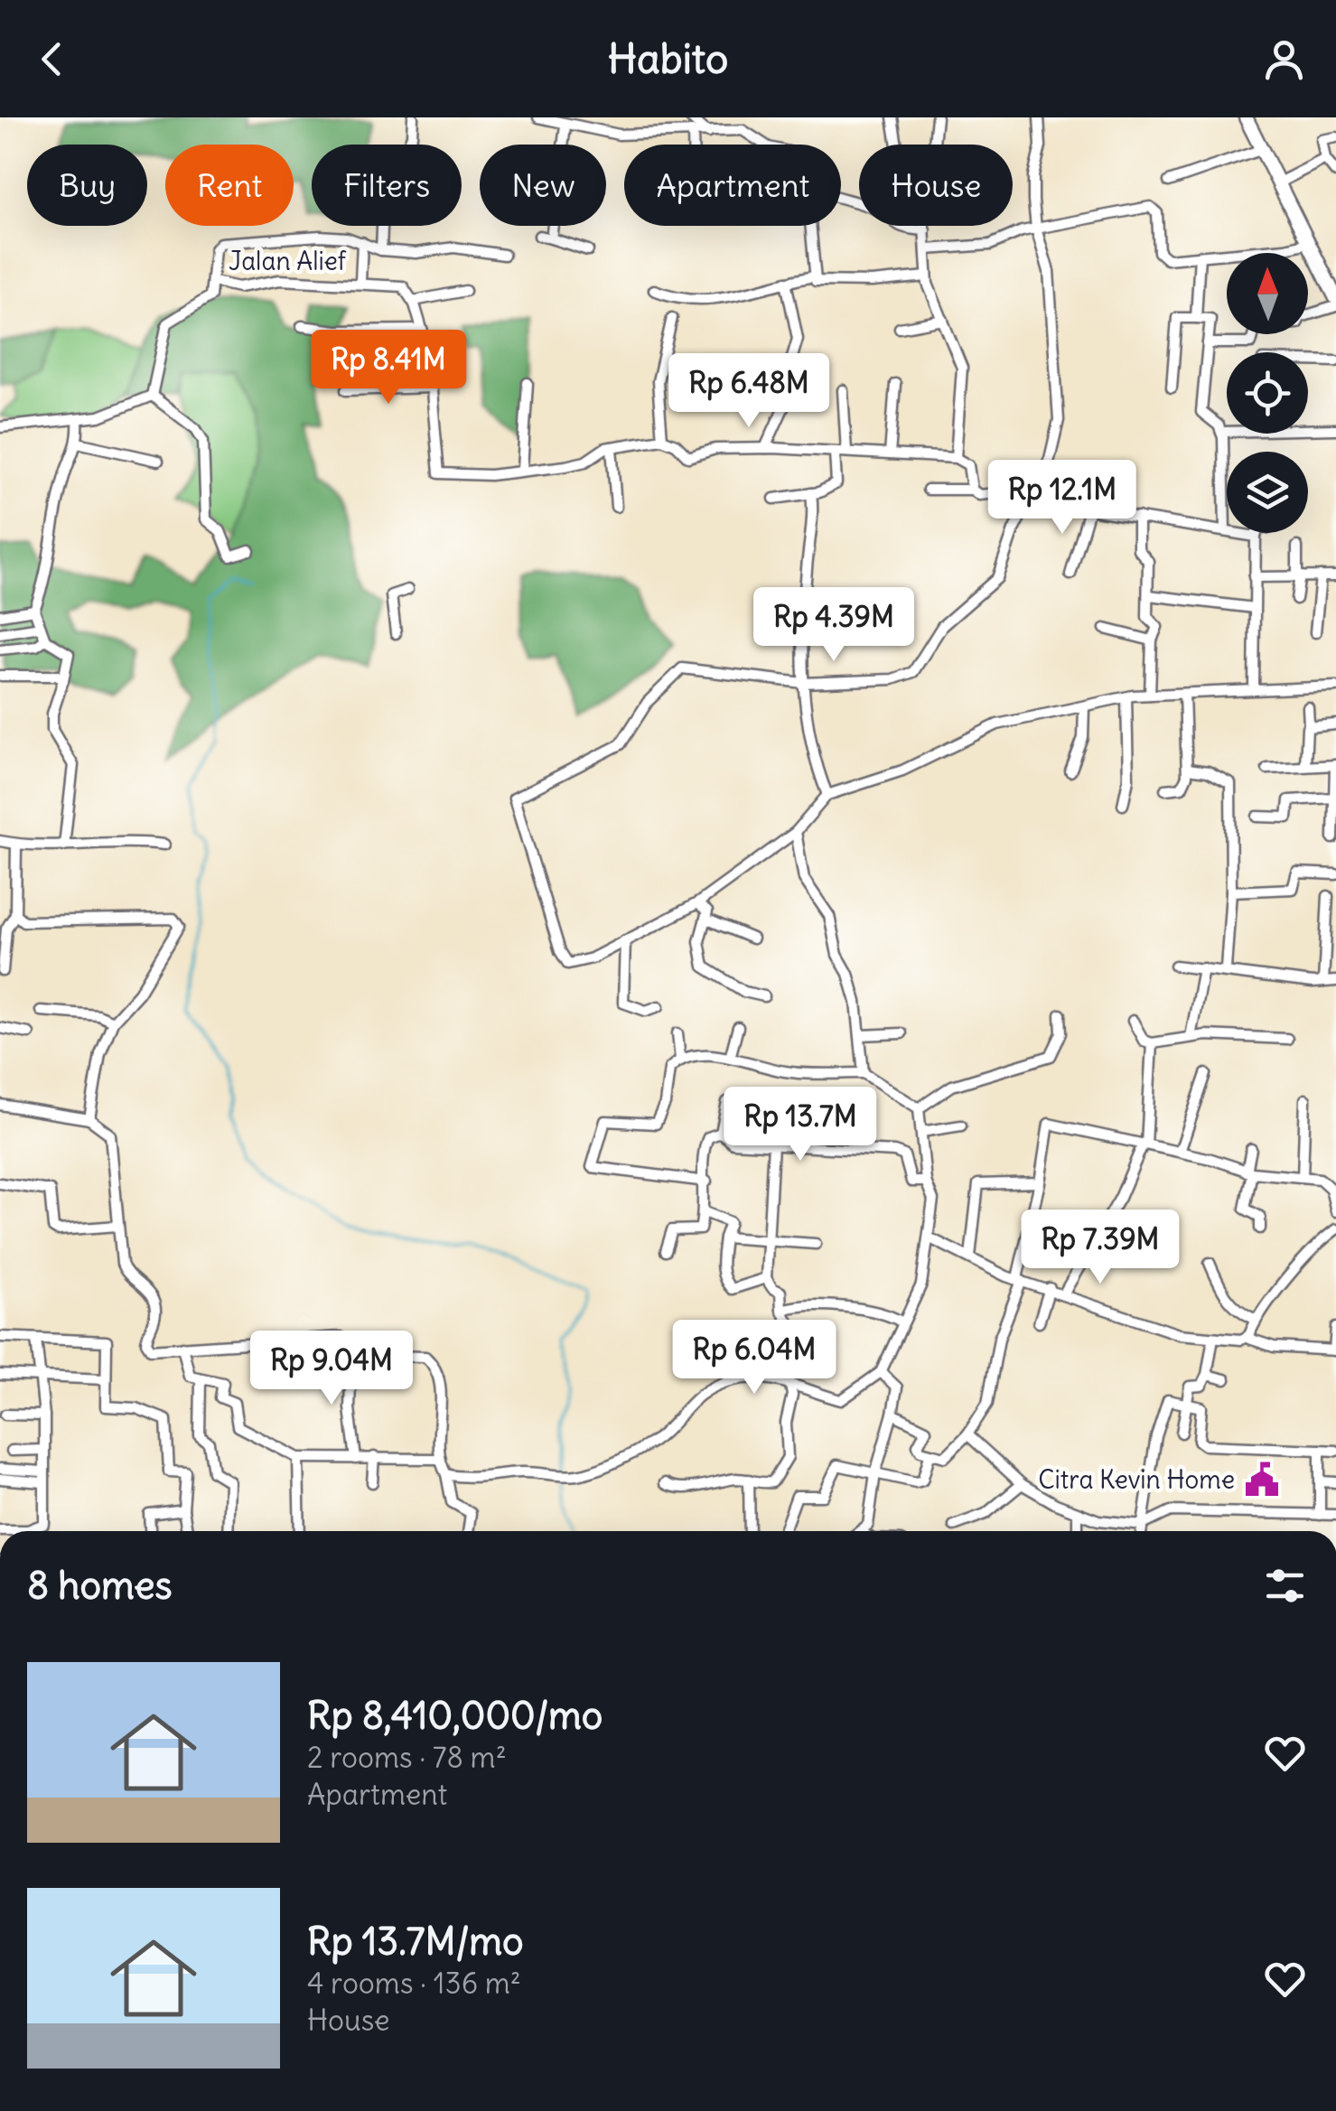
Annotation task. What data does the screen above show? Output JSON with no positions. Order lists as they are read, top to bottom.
{
  "streets": {
    "street": ["Jalan Alief"]
  },
  "places": {
    "public building": ["Citra Kevin Home"]
  },
  "north": "top",
  "page": {
    "header": "Habito",
    "chip": [
      "Buy",
      "Rent",
      "Filters",
      "New",
      "Apartment",
      "House"
    ],
    "price": [
      "Rp 8.41M",
      "Rp 6.48M",
      "Rp 12.1M",
      "Rp 4.39M",
      "Rp 13.7M",
      "Rp 7.39M",
      "Rp 6.04M",
      "Rp 9.04M"
    ],
    "heading": "8 homes",
    "list": [
      {
        "name": "Rp 8,410,000/mo",
        "note": "2 rooms · 78 m² · Apartment"
      },
      {
        "name": "Rp 13.7M/mo",
        "note": "4 rooms · 136 m² · House"
      }
    ]
  }
}
